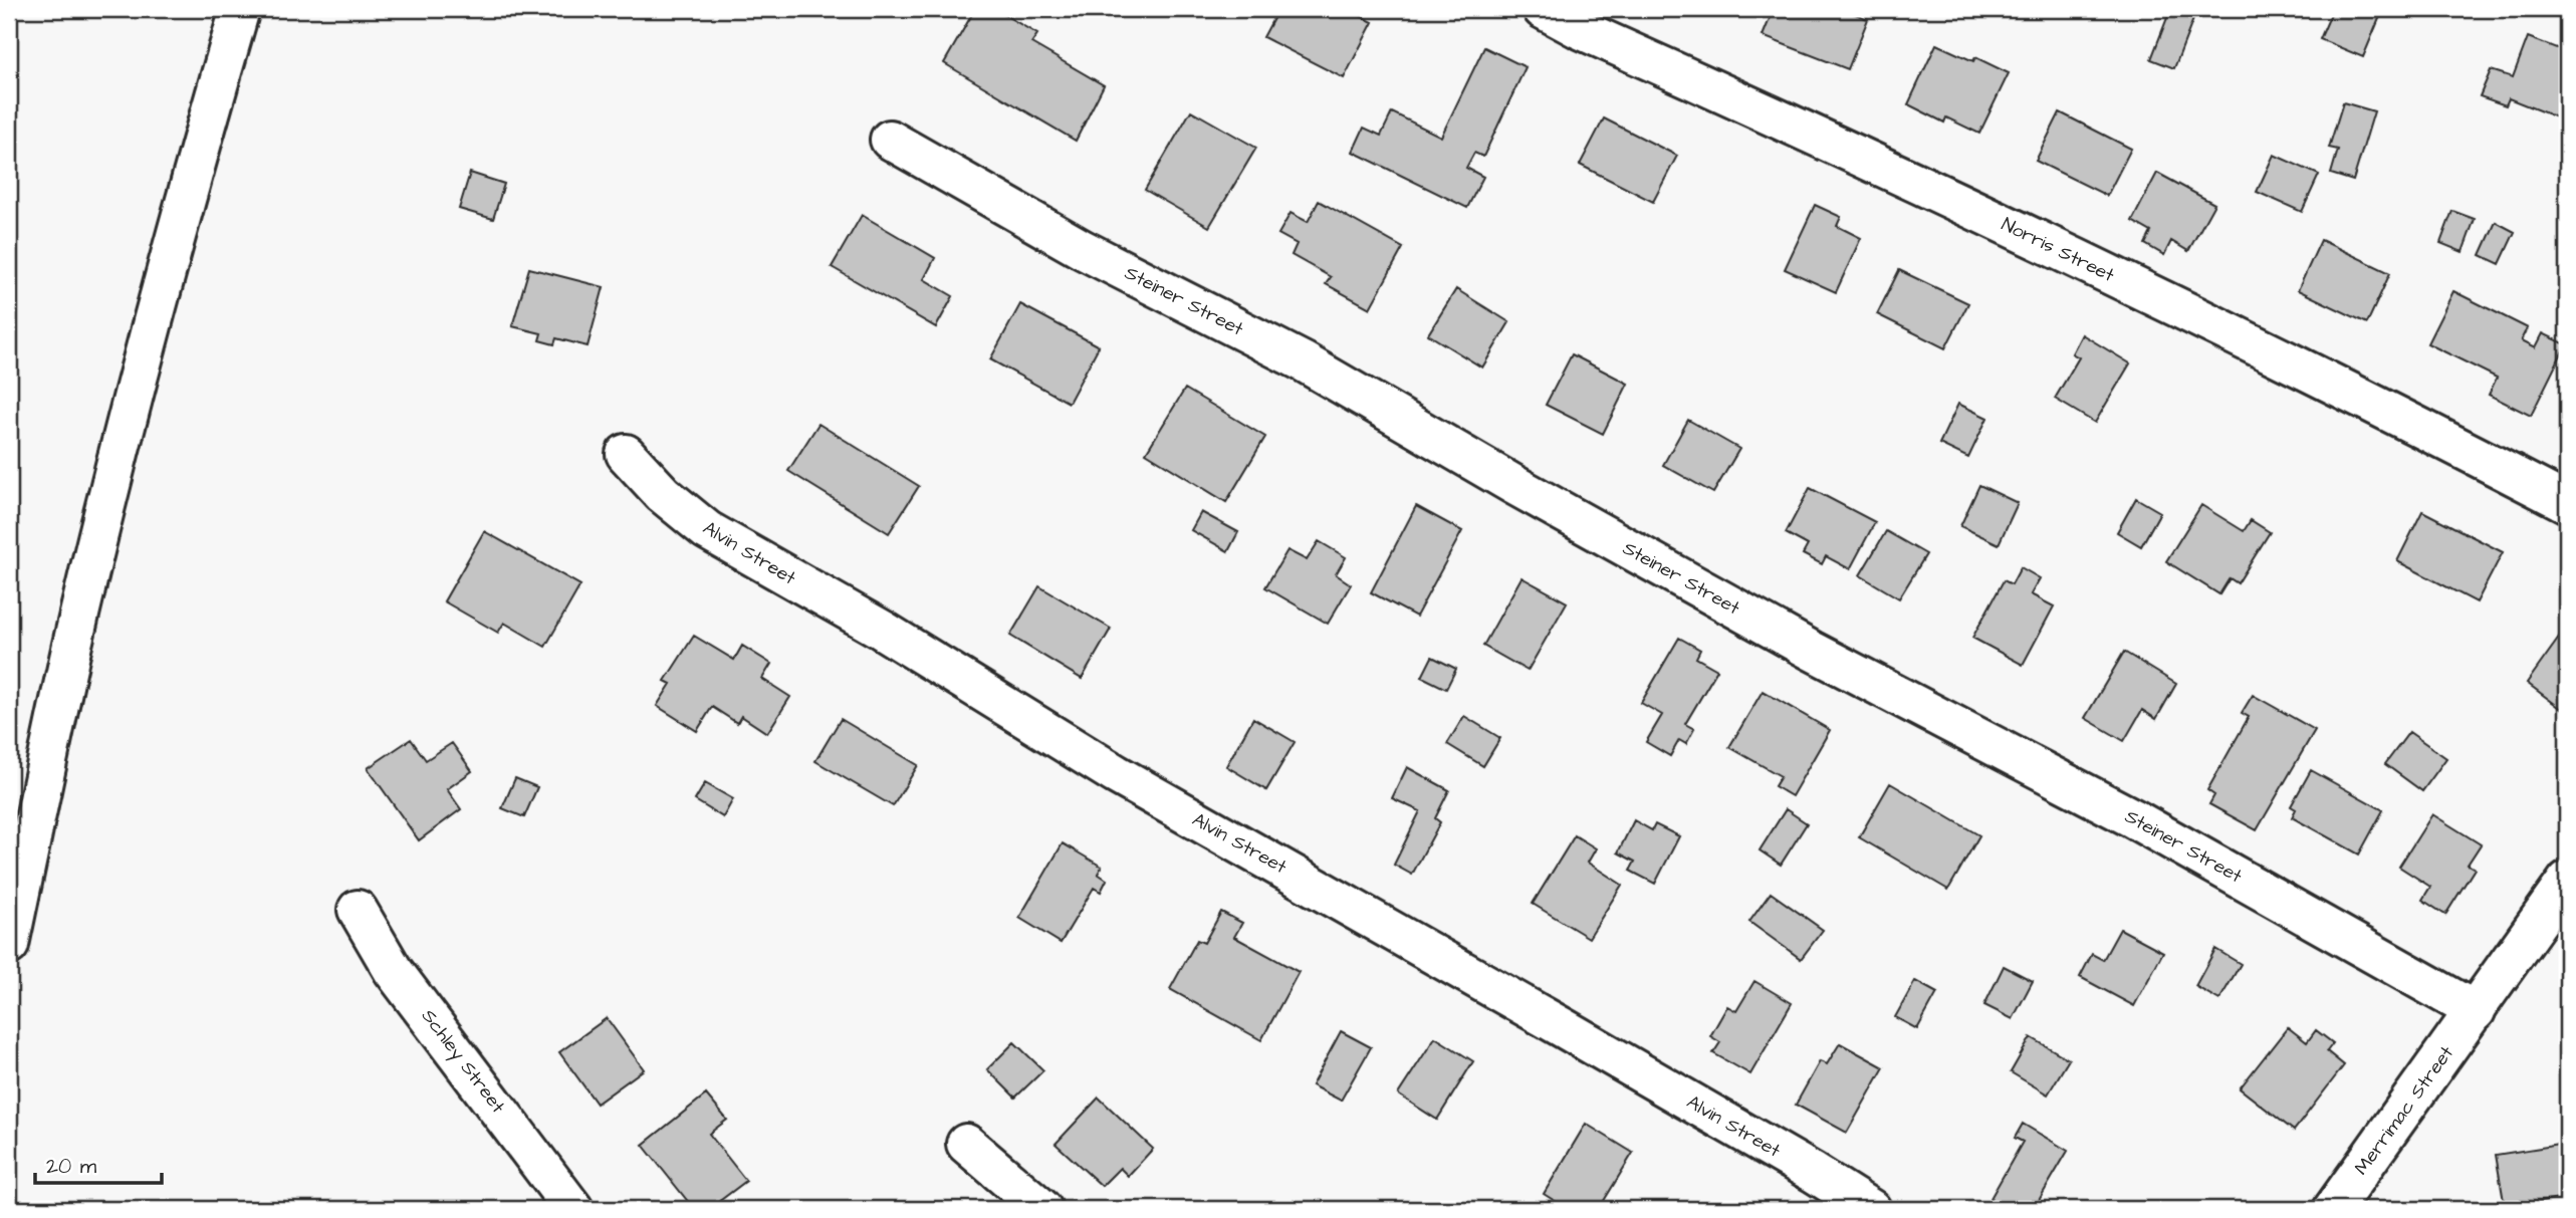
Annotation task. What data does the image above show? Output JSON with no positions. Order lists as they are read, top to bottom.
{
  "streets": {
    "main road": [
      "Norris Street",
      "Steiner Street",
      "Alvin Street",
      "Schley Street",
      "Merrimac Street"
    ]
  },
  "crossings": [
    ["Steiner Street", "Merrimac Street"]
  ],
  "scale_bar": "20 m"
}
